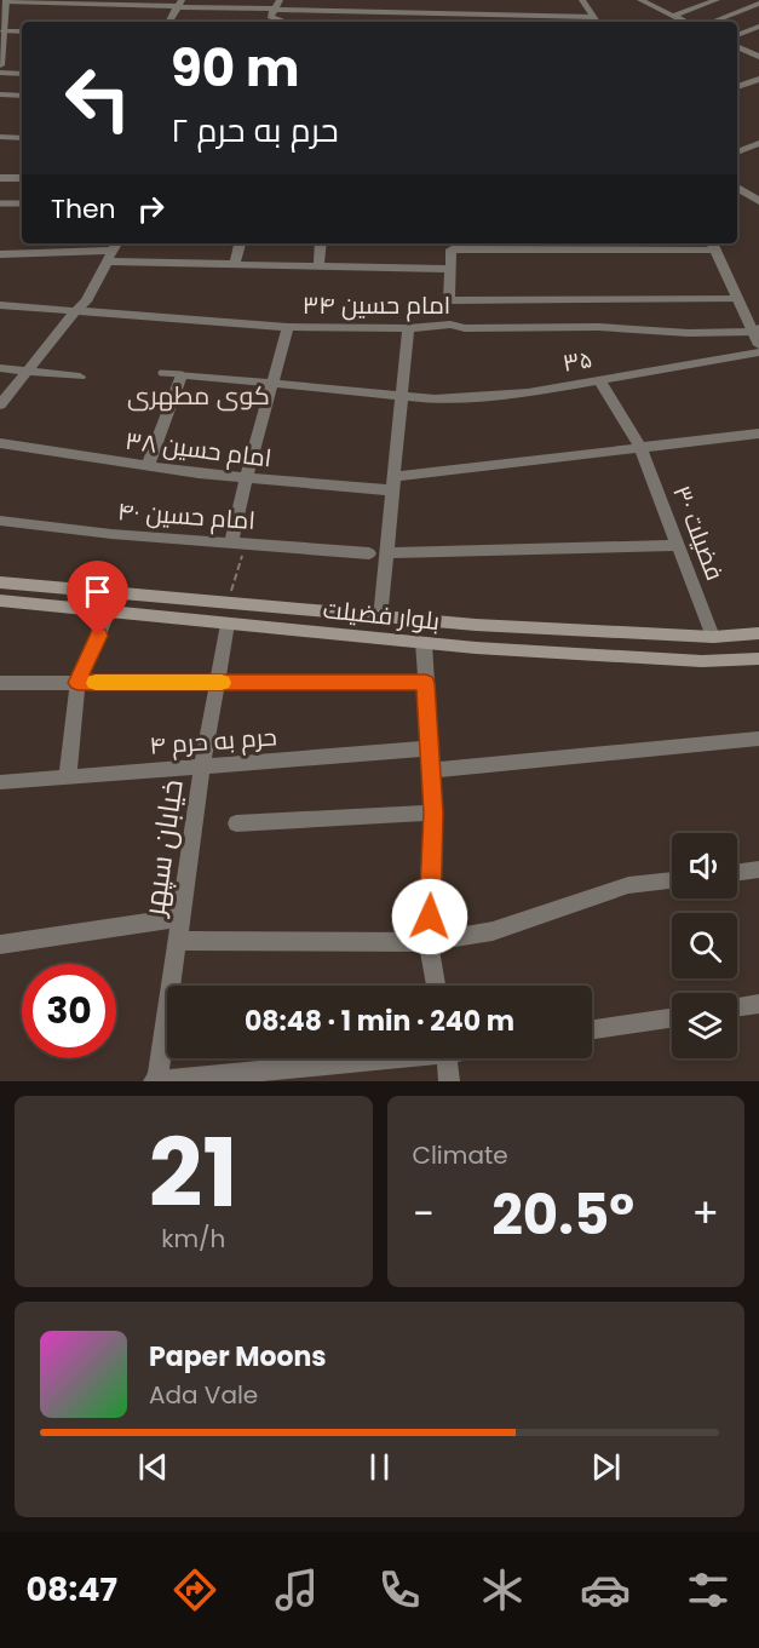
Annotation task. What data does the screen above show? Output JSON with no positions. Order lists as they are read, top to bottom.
{
  "streets": {
    "main road": ["بلوار فضیلت"],
    "street": [
      "امام حسین ۳۴",
      "۳۵",
      "امام حسین ۳۸",
      "امام حسین ۴۰",
      "فضیلت ۳۰",
      "حرم به حرم ۴",
      "خیابان سپهر"
    ]
  },
  "crossings": [
    ["۳۵", "فضیلت ۳۰"],
    ["امام حسین ۳۸", "فضیلت ۳۰"],
    ["فضیلت ۳۰", "بلوار فضیلت"],
    ["بلوار فضیلت", "خیابان سپهر"],
    ["حرم به حرم ۴", "خیابان سپهر"]
  ],
  "districts": ["کوی مطهری"],
  "page": {
    "turn": ["90 m", "حرم به حرم ۲"],
    "then": "Then",
    "limit": "30",
    "trip": "08:48 · 1 min · 240 m",
    "tile": [
      ["21", "km/h"],
      "Climate"
    ],
    "heat": ["−", "20.5°", "+"],
    "song": ["Paper Moons", "Ada Vale"],
    "tabs": "08:47"
  }
}
